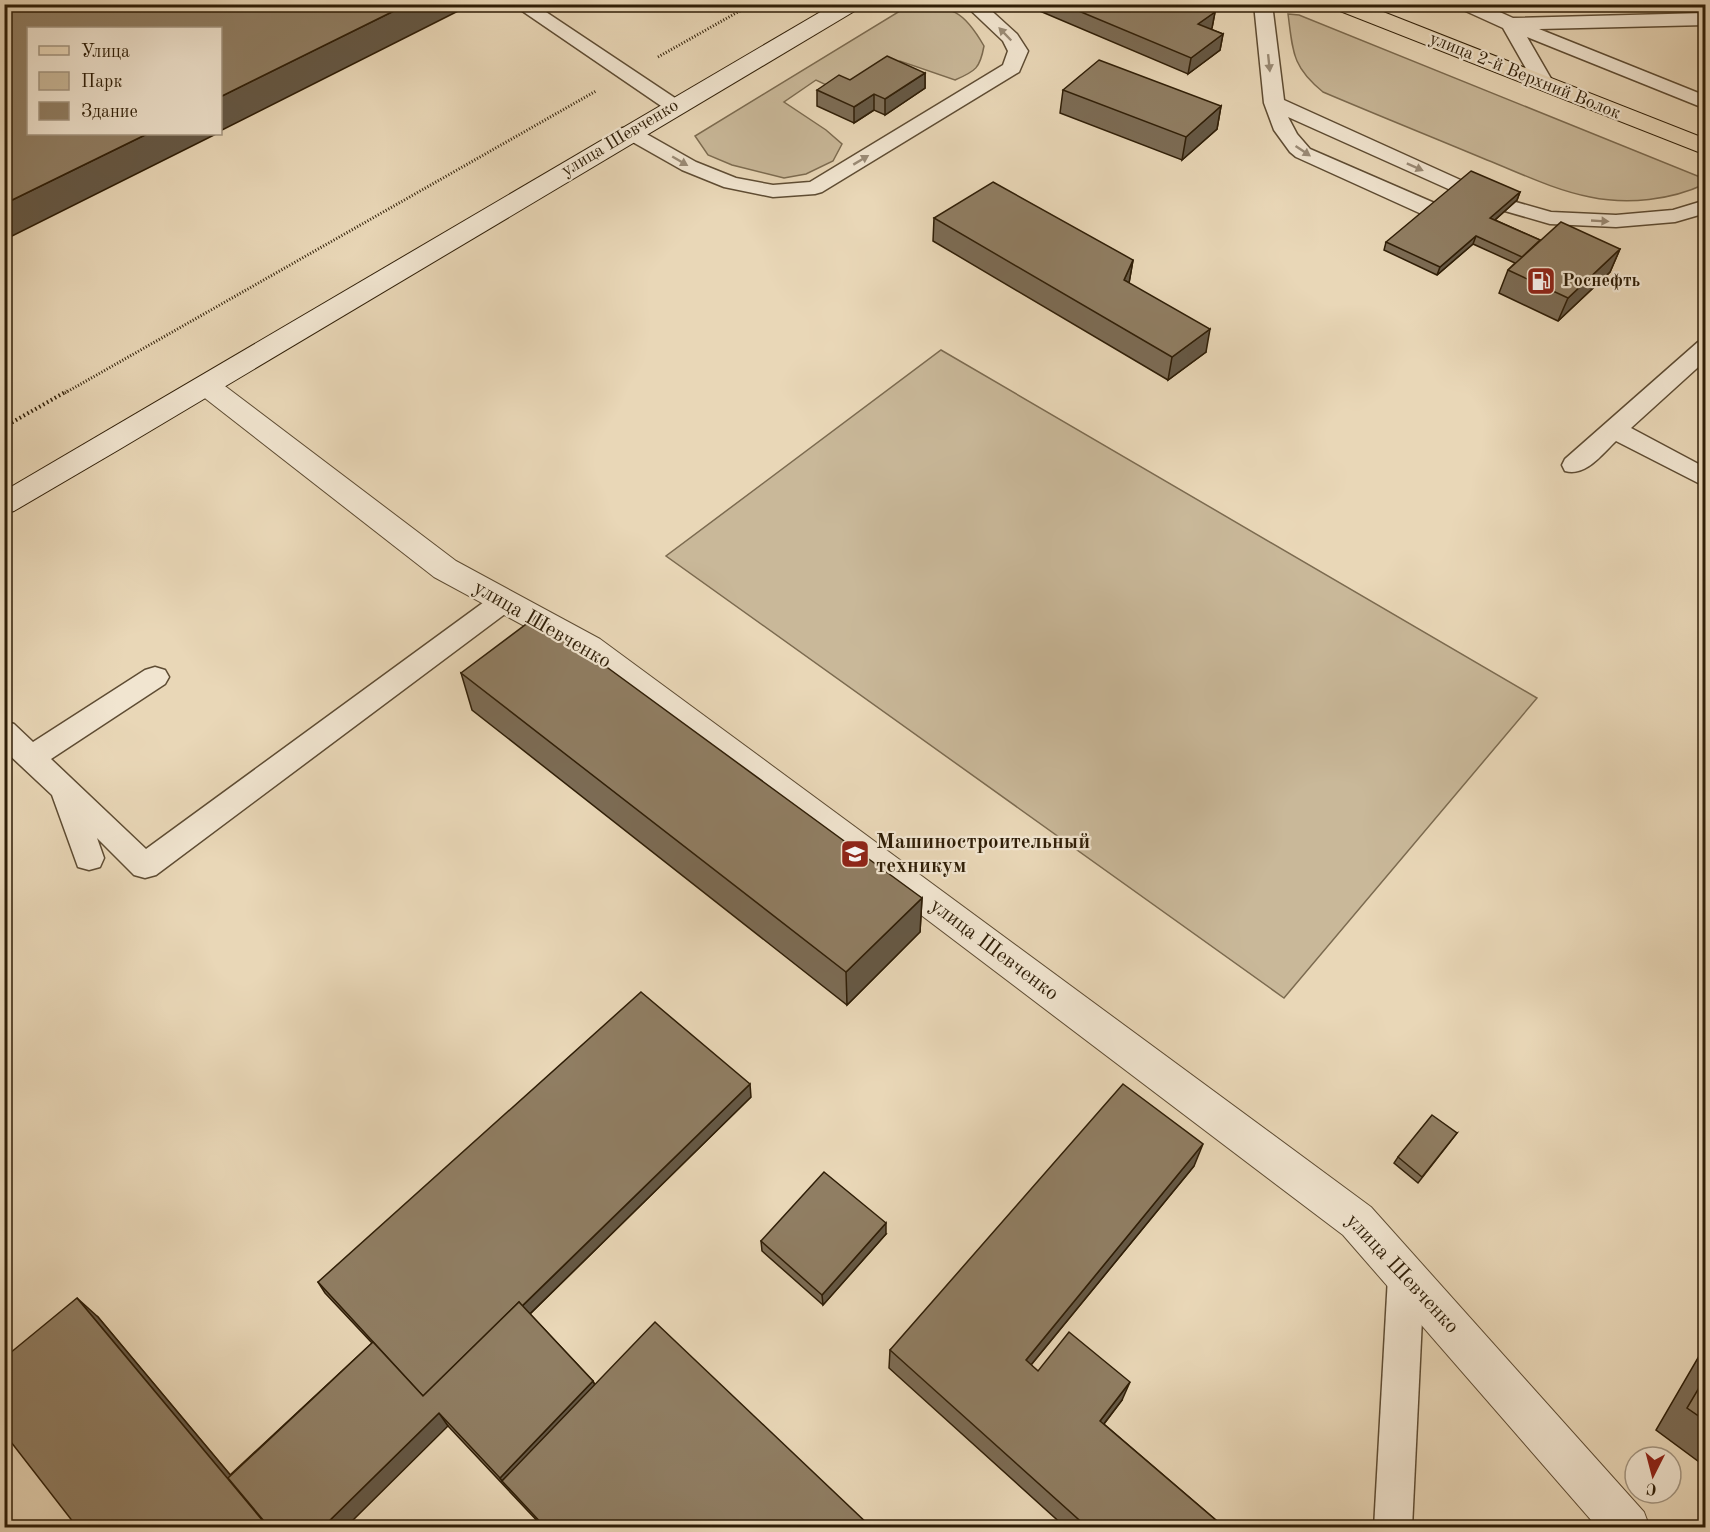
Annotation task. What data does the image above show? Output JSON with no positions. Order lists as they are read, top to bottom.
{
  "streets": {
    "main road": ["улица 2-й Верхний Волок"],
    "street": ["улица Шевченко"]
  },
  "places": {
    "fuel station": ["Роснефть"],
    "school or university": ["Машиностроительный техникум"]
  },
  "legend": ["Улица", "Парк", "Здание"],
  "north": "bottom"
}
